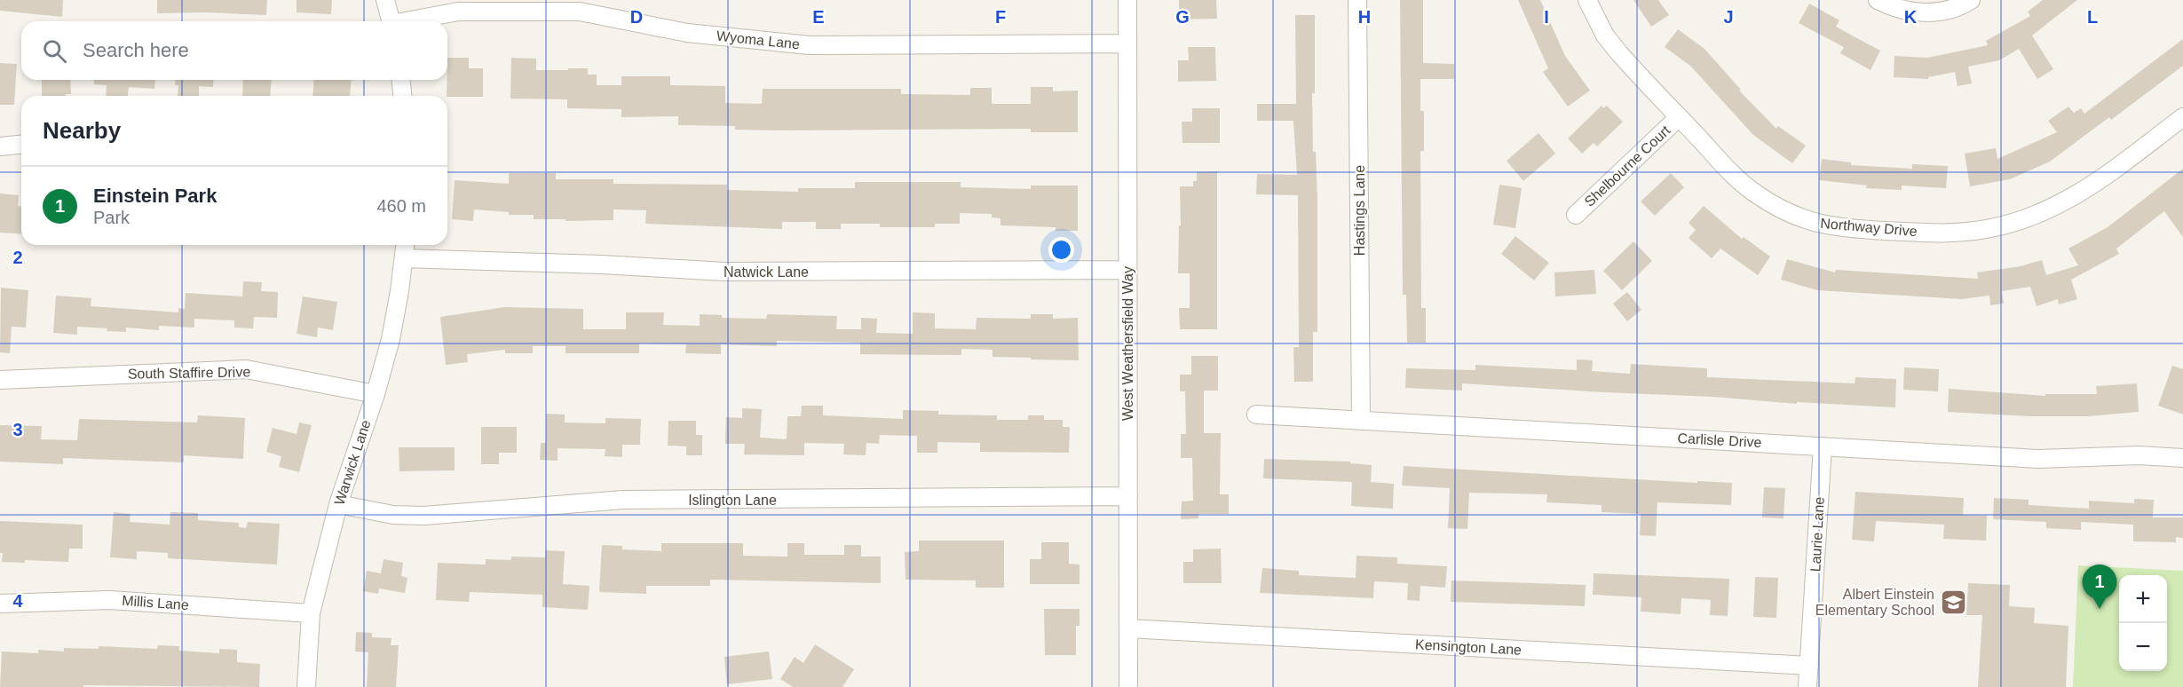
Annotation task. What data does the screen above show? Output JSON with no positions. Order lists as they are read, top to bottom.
{
  "streets": {
    "street": [
      "Wyoma Lane",
      "Shelbourne Court",
      "Hastings Lane",
      "Northway Drive",
      "Natwick Lane",
      "West Weathersfield Way",
      "South Staffire Drive",
      "Carlisle Drive",
      "Warwick Lane",
      "Islington Lane",
      "Laurie Lane",
      "Millis Lane",
      "Kensington Lane"
    ]
  },
  "crossings": [
    ["Wyoma Lane", "West Weathersfield Way"],
    ["Shelbourne Court", "Northway Drive"],
    ["Hastings Lane", "Carlisle Drive"],
    ["Natwick Lane", "West Weathersfield Way"],
    ["Natwick Lane", "Warwick Lane"],
    ["West Weathersfield Way", "Islington Lane"],
    ["West Weathersfield Way", "Kensington Lane"],
    ["South Staffire Drive", "Warwick Lane"],
    ["Carlisle Drive", "Laurie Lane"],
    ["Warwick Lane", "Islington Lane"],
    ["Warwick Lane", "Millis Lane"],
    ["Laurie Lane", "Kensington Lane"]
  ],
  "places": {
    "school or university": ["Albert Einstein Elementary School"]
  },
  "page": {
    "search": "Search here",
    "heading": "Nearby",
    "list": [
      {
        "mark": "1",
        "name": "Einstein Park",
        "note": "Park",
        "value": "460 m"
      }
    ],
    "pins": "1",
    "map_buttons": ["+", "−"]
  },
  "grid": {
    "columns": [
      "D",
      "E",
      "F",
      "G",
      "H",
      "I",
      "J",
      "K",
      "L"
    ],
    "rows": ["2", "3", "4"]
  }
}
